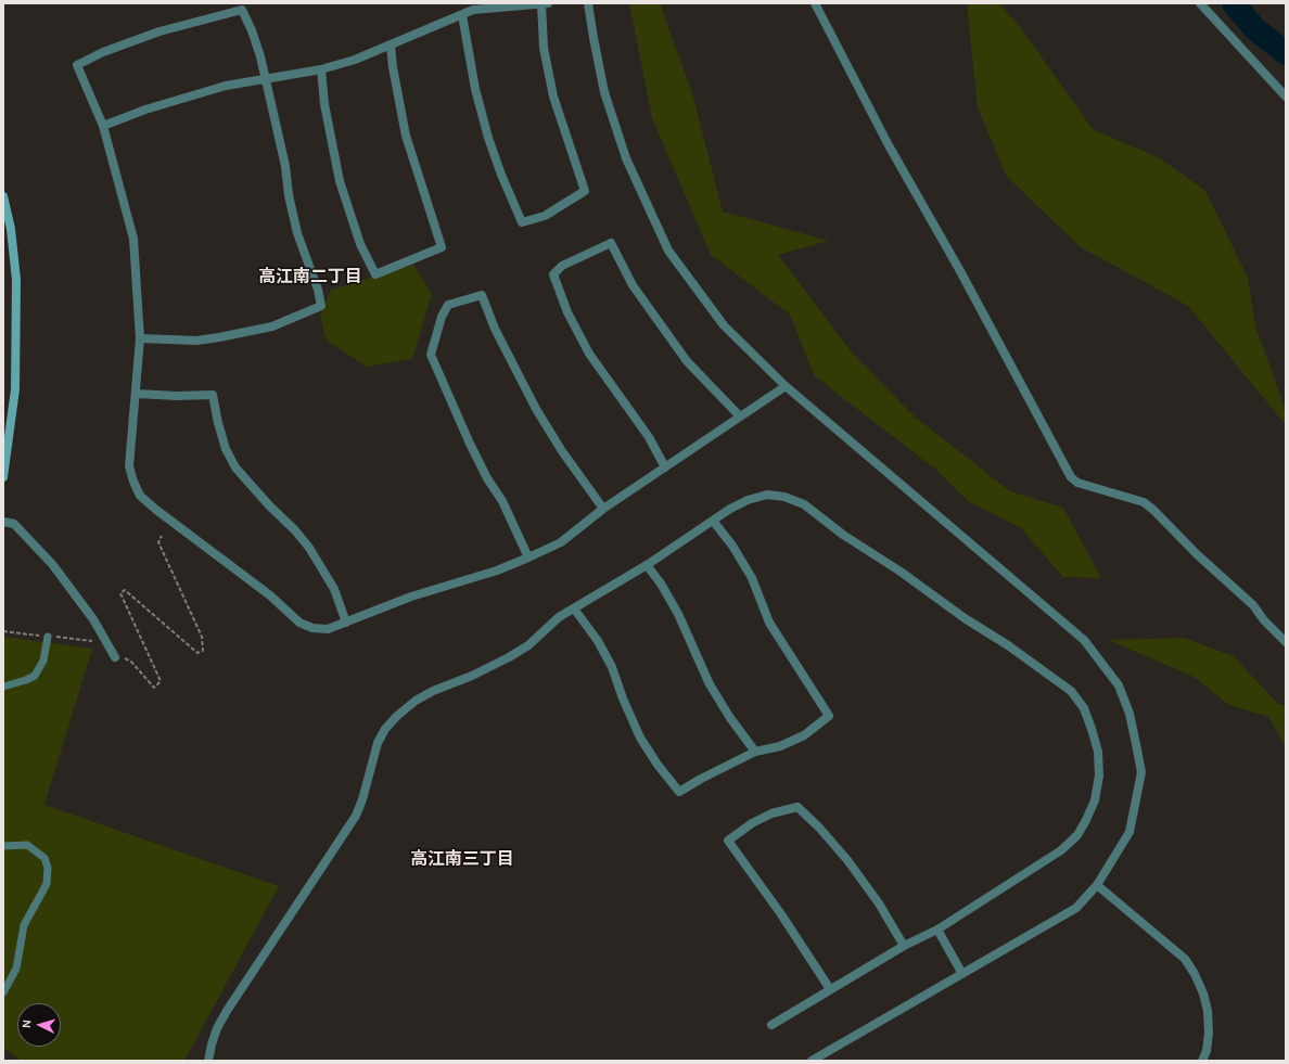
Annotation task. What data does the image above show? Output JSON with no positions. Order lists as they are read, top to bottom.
{
  "districts": ["高江南二丁目", "高江南三丁目"],
  "north": "left"
}
